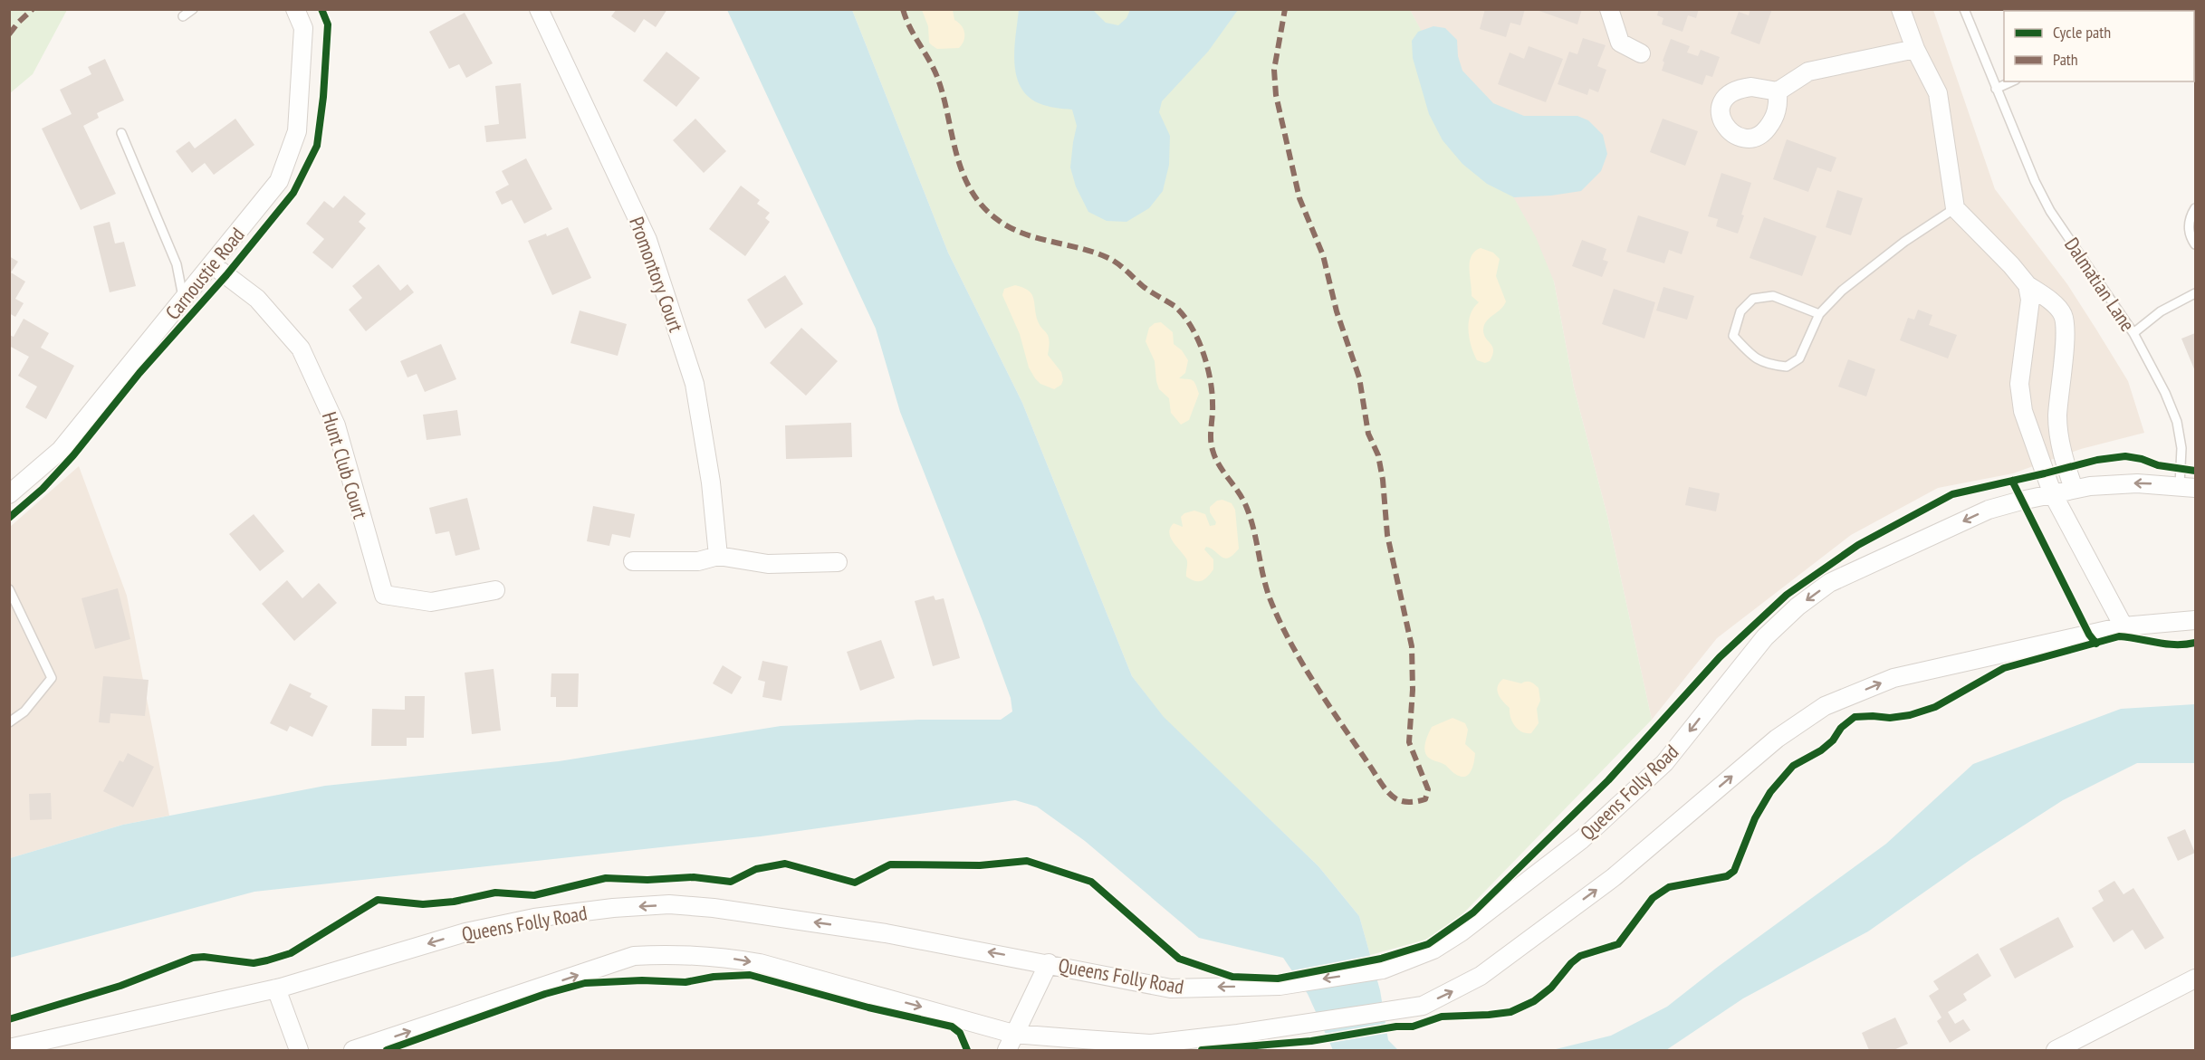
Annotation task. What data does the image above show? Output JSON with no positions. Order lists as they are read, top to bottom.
{
  "streets": {
    "street": [
      "Carnoustie Road",
      "Promontory Court",
      "Hunt Club Court",
      "Queens Folly Road"
    ],
    "lane": ["Dalmatian Lane"]
  },
  "crossings": [
    ["Carnoustie Road", "Hunt Club Court"],
    ["Dalmatian Lane", "Queens Folly Road"]
  ],
  "legend": ["Cycle path", "Path"]
}
